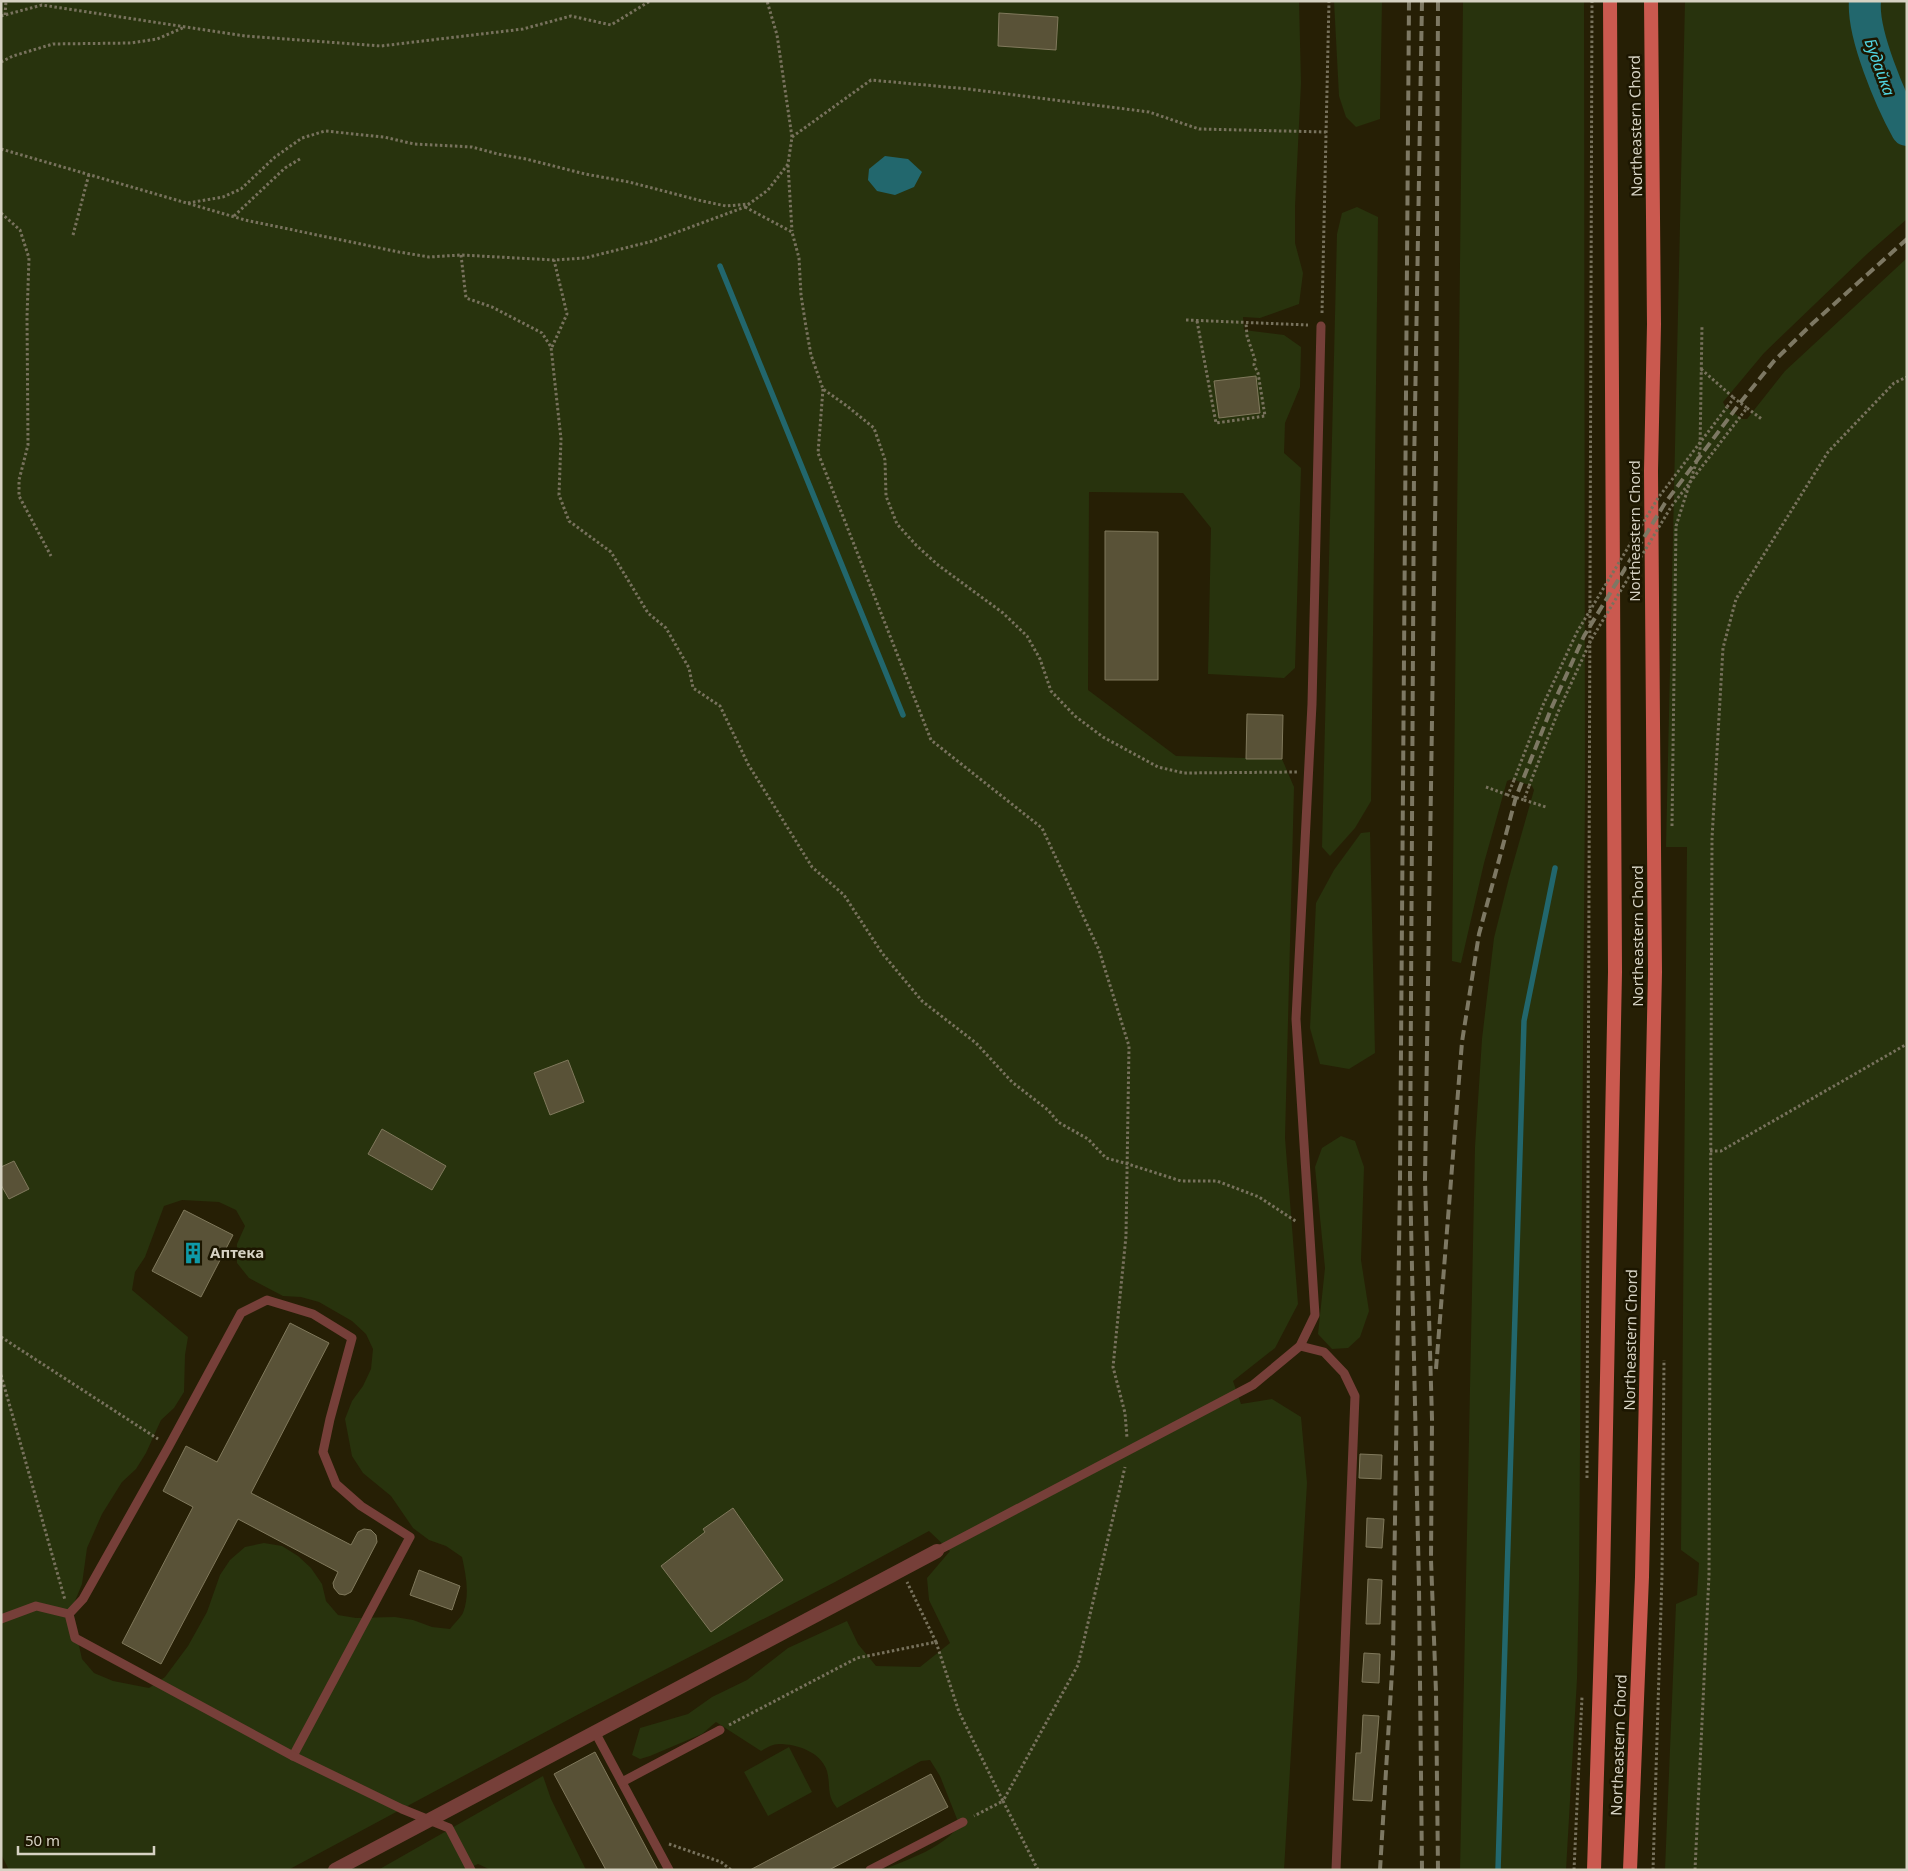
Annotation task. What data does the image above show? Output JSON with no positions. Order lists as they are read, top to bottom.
{
  "streets": {
    "main road": ["Northeastern Chord"]
  },
  "water": ["Будайка"],
  "places": {
    "building": ["Аптека"]
  },
  "scale_bar": "50 m"
}
